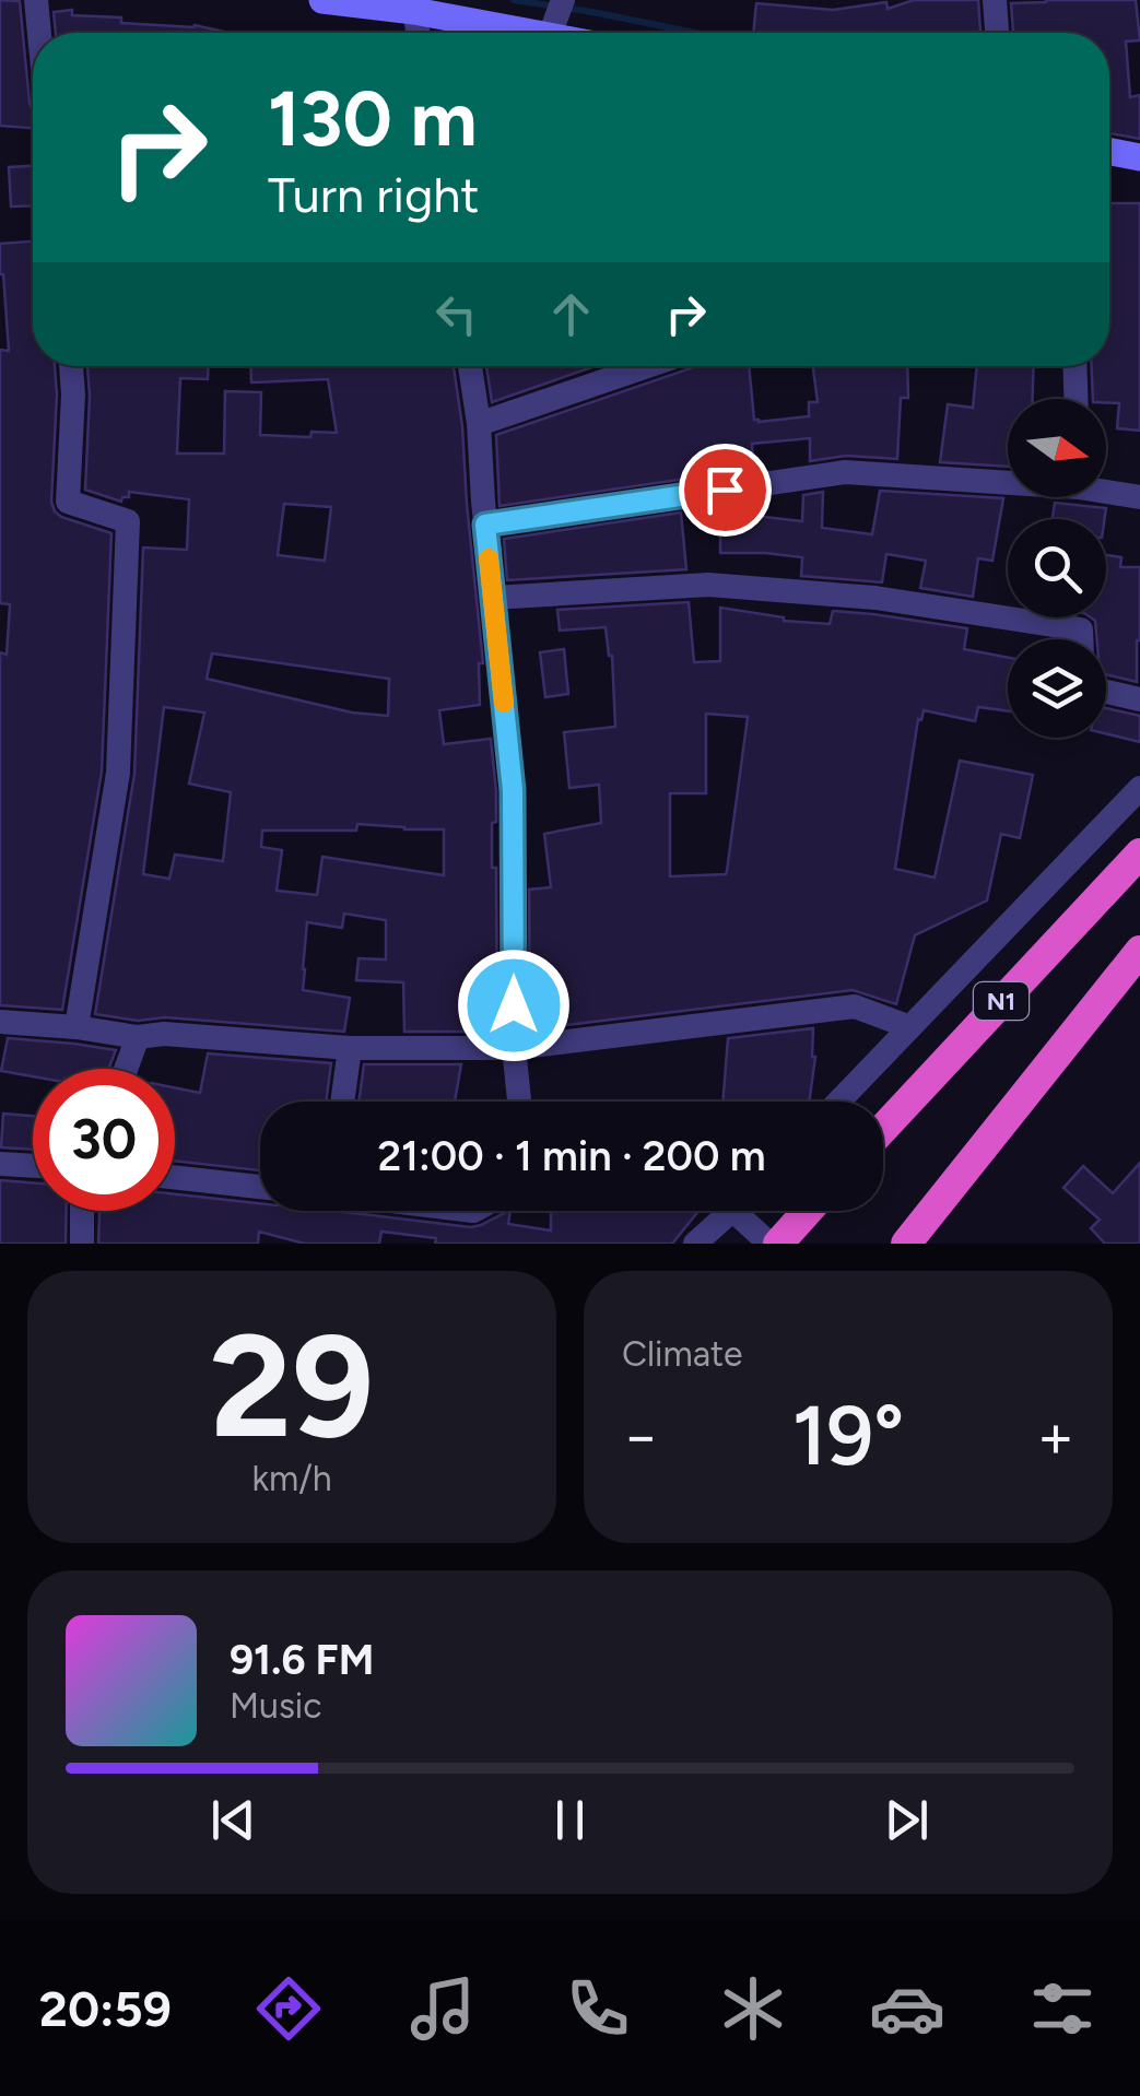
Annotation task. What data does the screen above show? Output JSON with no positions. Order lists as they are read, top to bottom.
{
  "streets": {
    "highway": ["N1"]
  },
  "north": "right",
  "page": {
    "turn": ["130 m", "Turn right"],
    "limit": "30",
    "trip": "21:00 · 1 min · 200 m",
    "tile": [
      ["29", "km/h"],
      "Climate"
    ],
    "heat": ["−", "19°", "+"],
    "song": ["91.6 FM", "Music"],
    "tabs": "20:59"
  }
}
